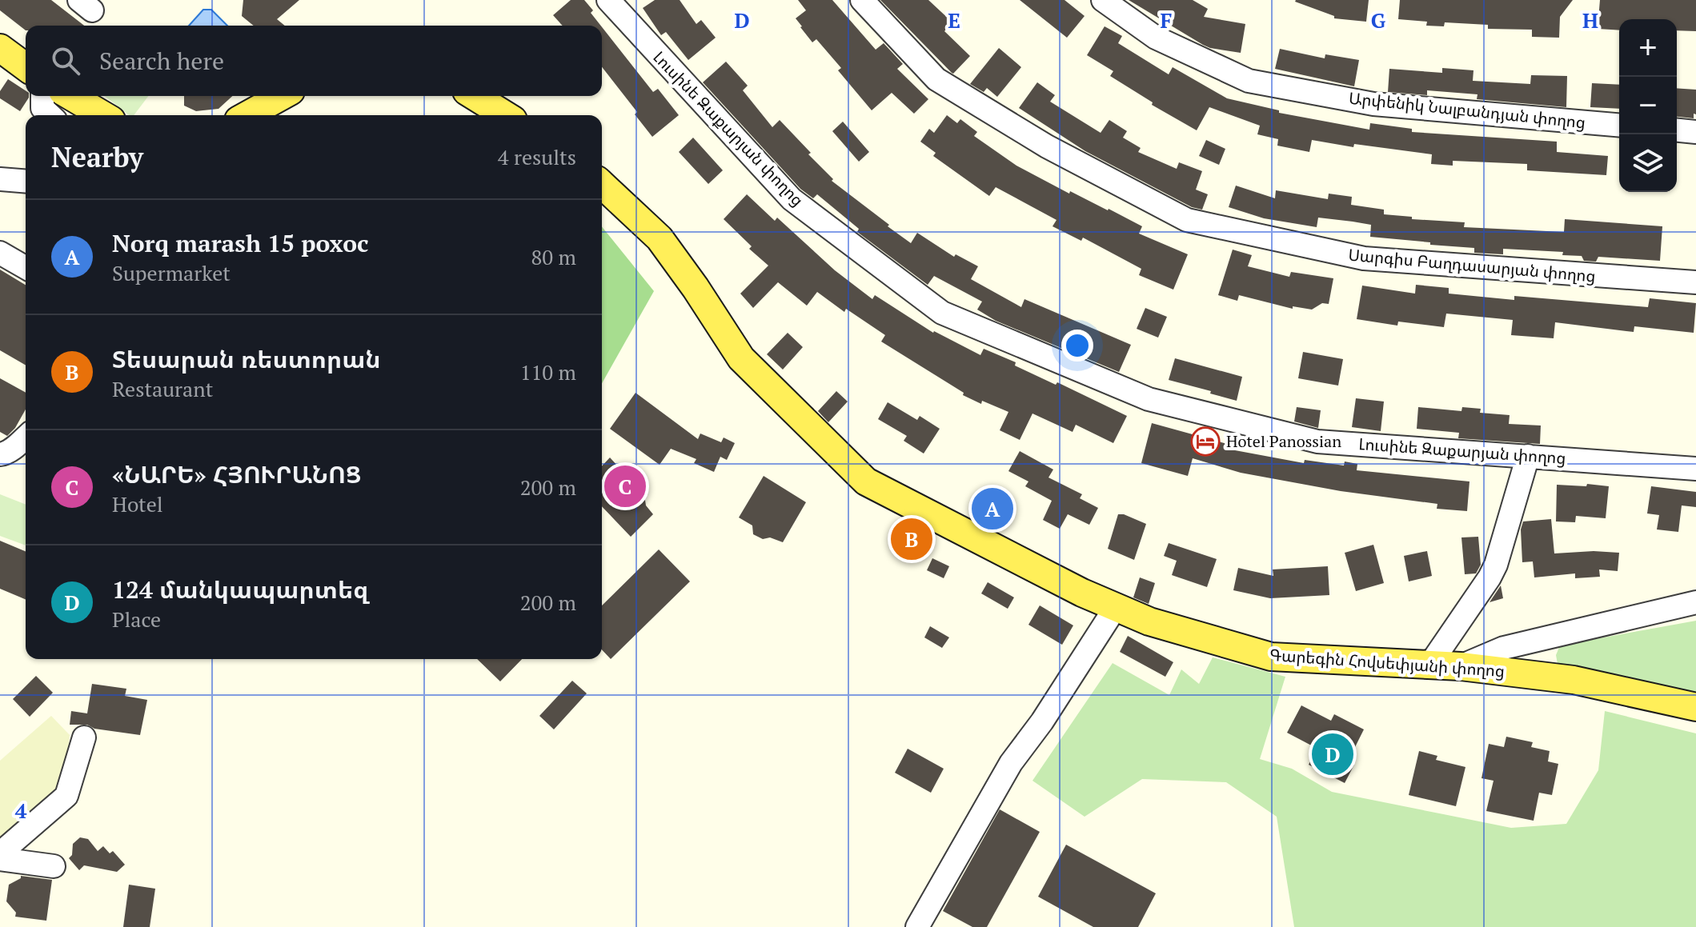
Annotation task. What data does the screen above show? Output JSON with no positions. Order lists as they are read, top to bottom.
{
  "streets": {
    "main road": ["Գարեգին Հովսեփյանի փողոց"],
    "street": ["Արփենիկ Նալբանդյան փողոց", "Լուսինե Զաքարյան փողոց", "Սարգիս Բաղդասարյան փողոց"]
  },
  "places": {
    "hotel": ["Hotel Panossian"]
  },
  "page": {
    "map_buttons": ["+", "−"],
    "search": "Search here",
    "heading": ["Nearby", "4 results"],
    "list": [
      {
        "mark": "A",
        "name": "Norq marash 15 poxoc",
        "note": "Supermarket",
        "value": "80 m"
      },
      {
        "mark": "B",
        "name": "Տեսարան ռեստորան",
        "note": "Restaurant",
        "value": "110 m"
      },
      {
        "mark": "C",
        "name": "«ՆԱՐԵ» ՀՅՈՒՐԱՆՈՑ",
        "note": "Hotel",
        "value": "200 m"
      },
      {
        "mark": "D",
        "name": "124 մանկապարտեզ",
        "note": "Place",
        "value": "200 m"
      }
    ],
    "pins": [
      "C",
      "A",
      "B",
      "D"
    ]
  },
  "grid": {
    "columns": [
      "D",
      "E",
      "F",
      "G",
      "H"
    ],
    "rows": ["4"]
  }
}
